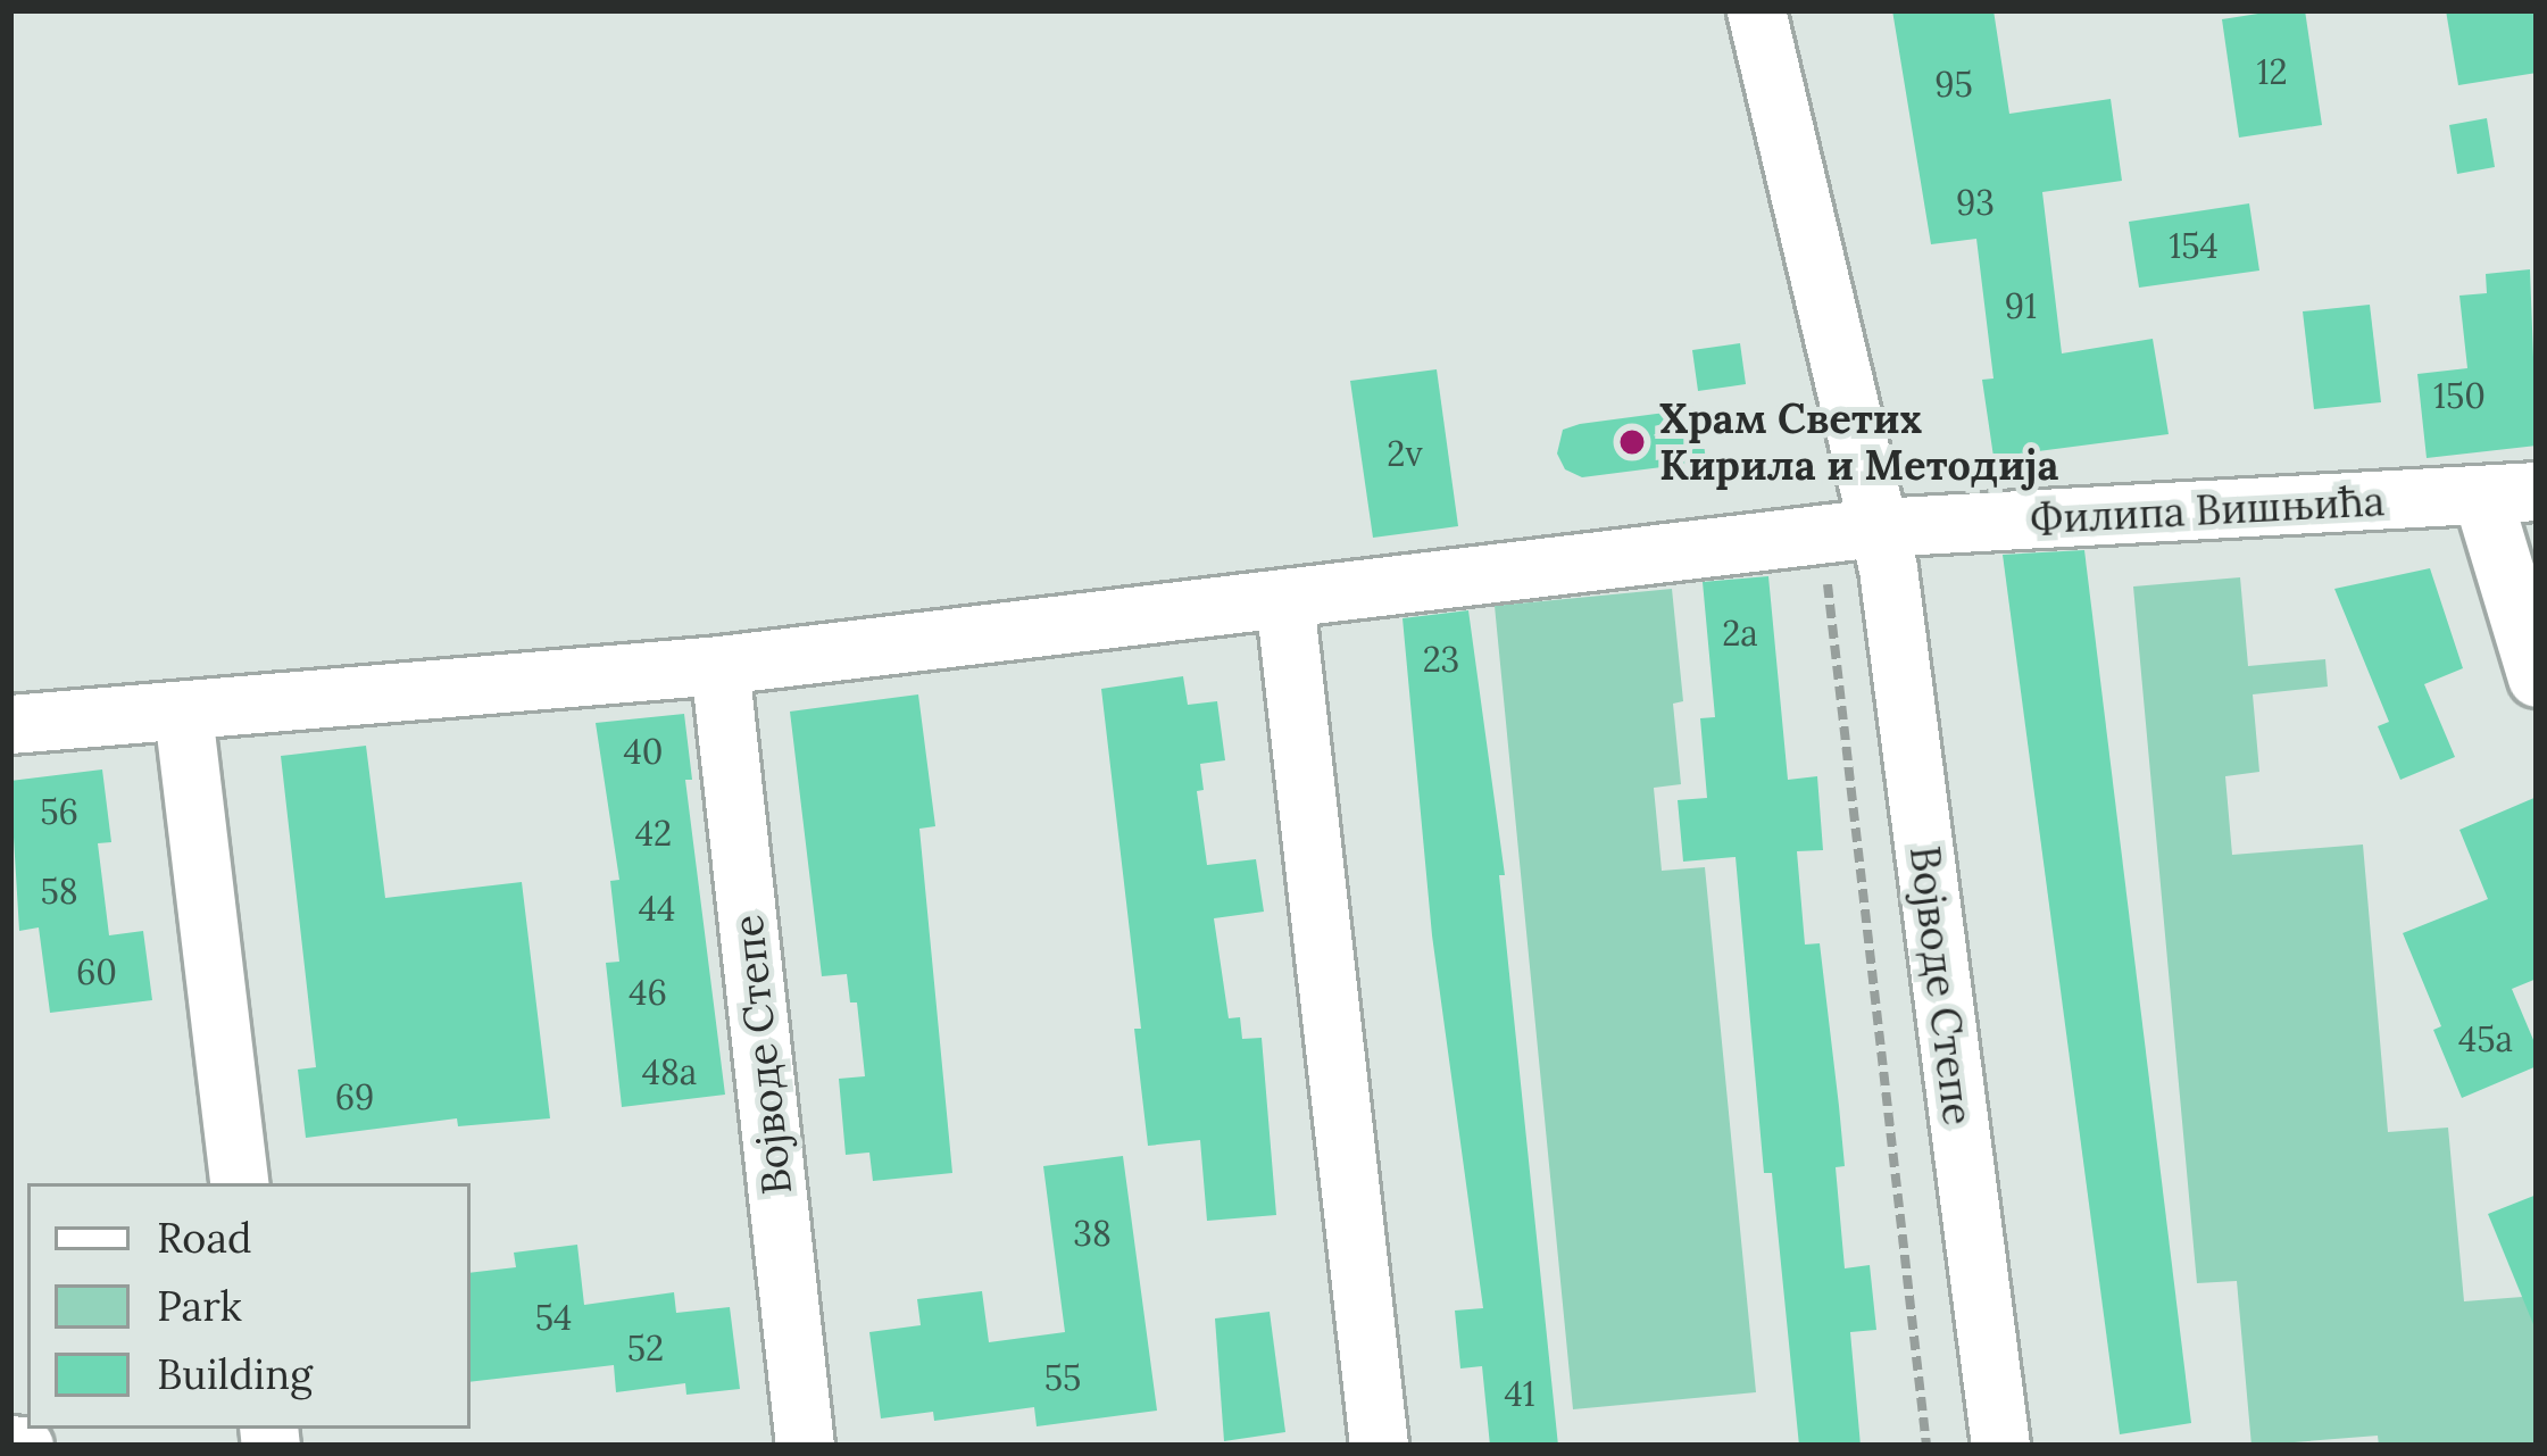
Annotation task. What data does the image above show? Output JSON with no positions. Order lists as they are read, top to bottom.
{
  "streets": {
    "street": ["Филипа Вишњића", "Војводе Степе"]
  },
  "crossings": [
    ["Филипа Вишњића", "Војводе Степе"]
  ],
  "places": ["Храм Светих Кирила и Методија"],
  "house_numbers": [
    "12",
    "95",
    "93",
    "154",
    "91",
    "150",
    "2v",
    "2a",
    "23",
    "40",
    "56",
    "42",
    "58",
    "44",
    "60",
    "46",
    "45a",
    "48a",
    "69",
    "38",
    "54",
    "52",
    "55",
    "41"
  ],
  "legend": ["Road", "Park", "Building"]
}
